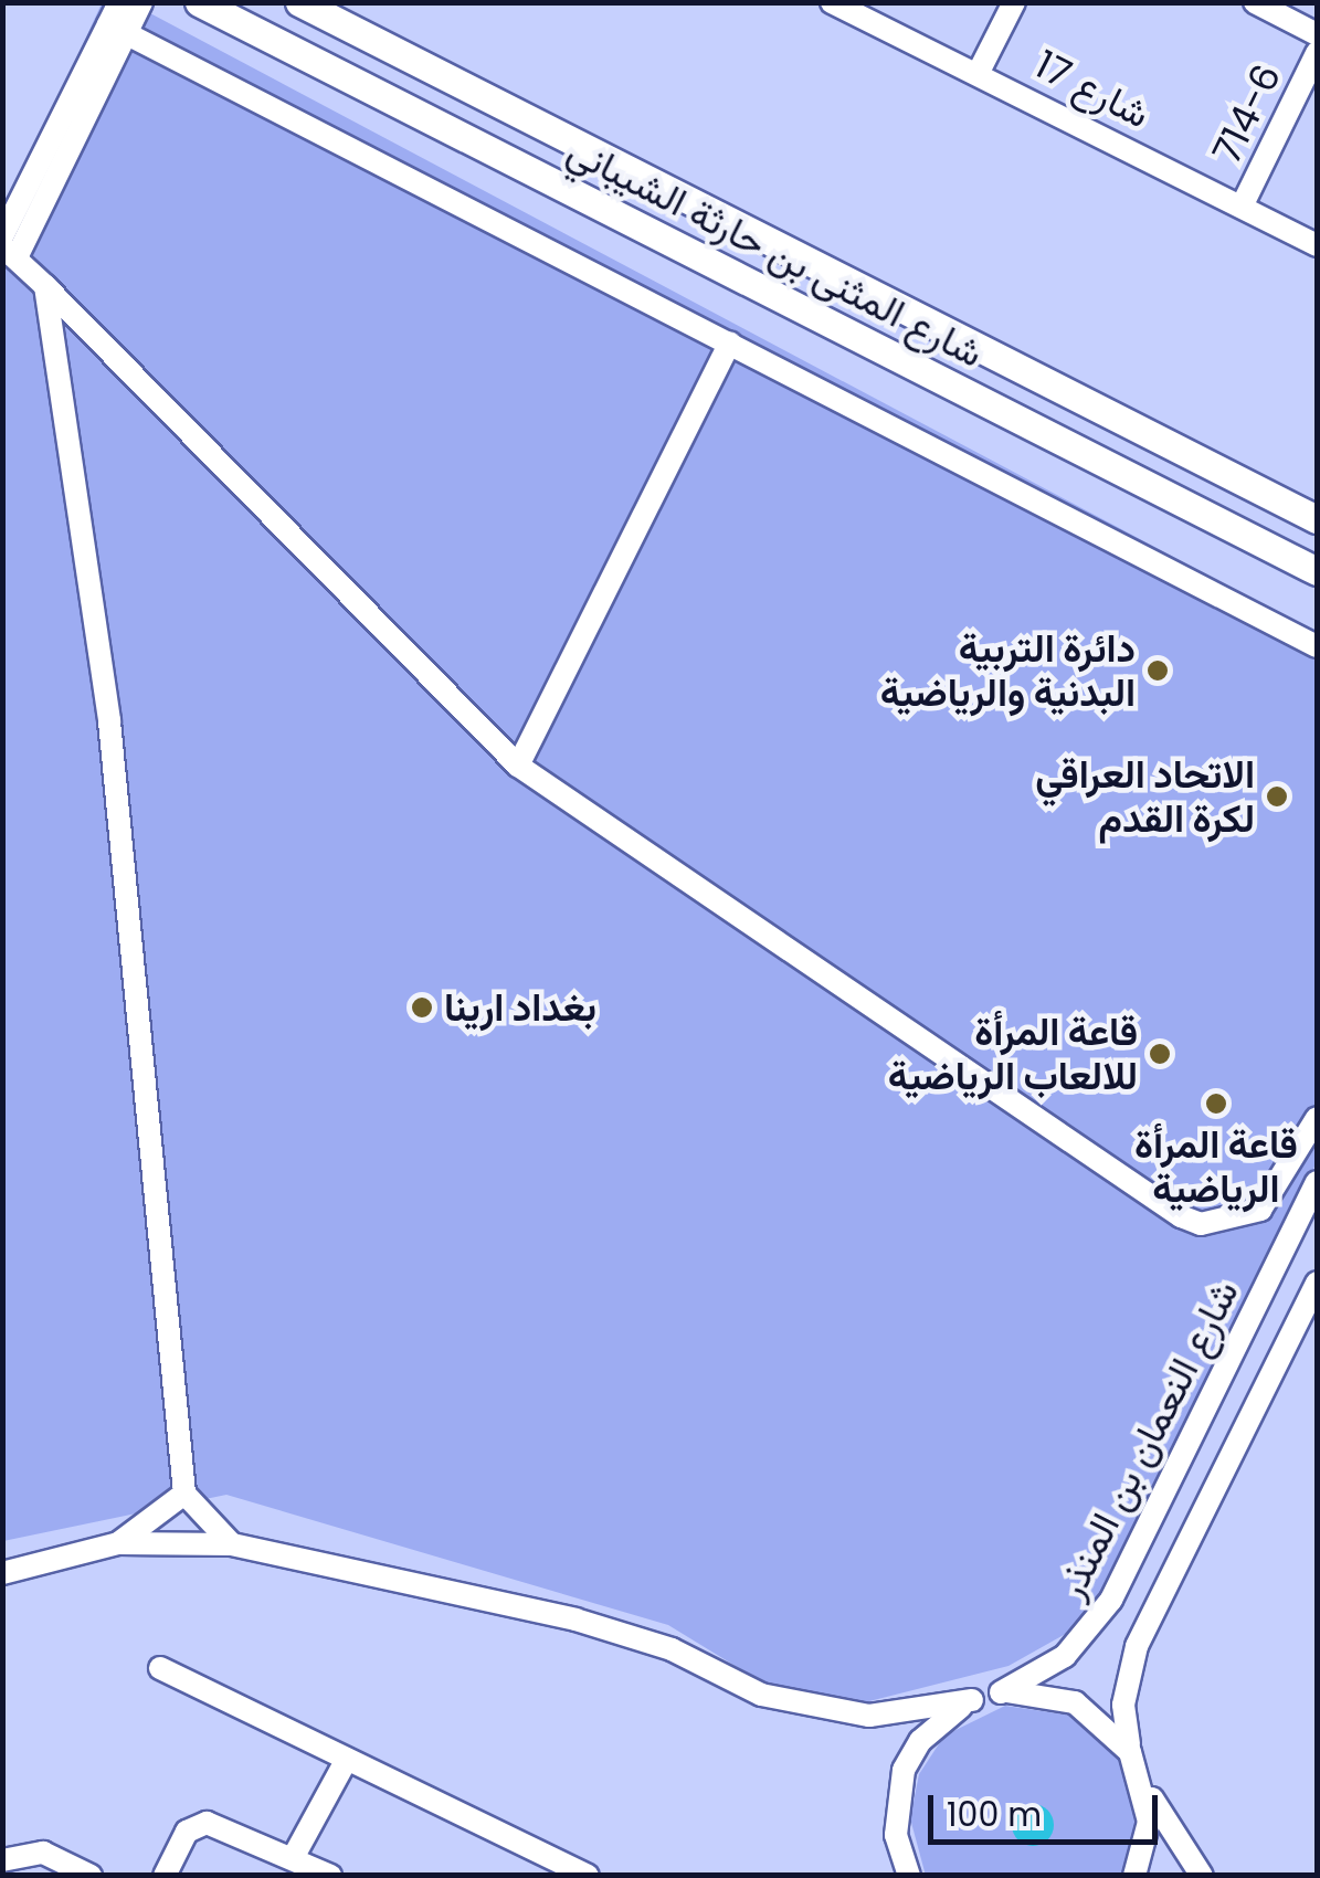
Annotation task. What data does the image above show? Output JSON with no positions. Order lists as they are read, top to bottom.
{
  "streets": {
    "main road": ["شارع المثنى بن حارثة الشيباني"],
    "street": ["شارع 17", "714-6", "شارع النعمان بن المنذر"]
  },
  "crossings": [
    ["شارع 17", "714-6"]
  ],
  "places": [
    "دائرة التربية البدنية والرياضية",
    "الاتحاد العراقي لكرة القدم",
    "بغداد ارينا",
    "قاعة المرأة للالعاب الرياضية",
    "قاعة المرأة الرياضية"
  ],
  "scale_bar": "100 m"
}
